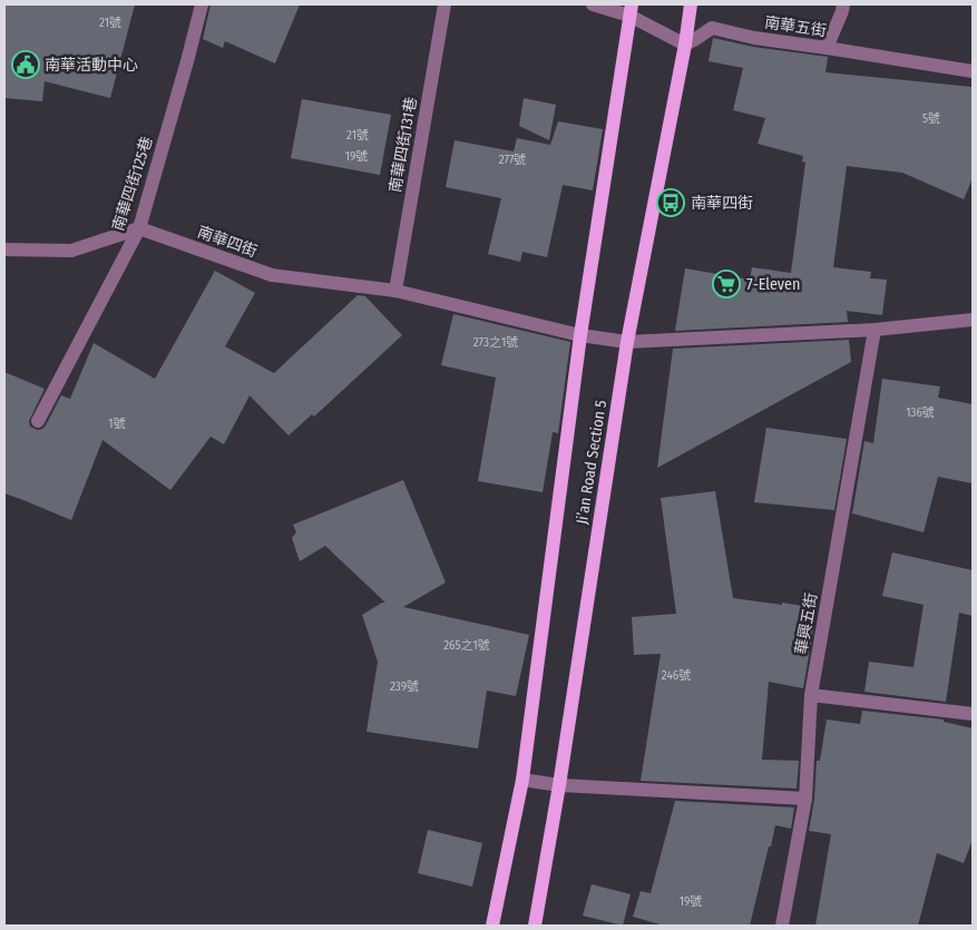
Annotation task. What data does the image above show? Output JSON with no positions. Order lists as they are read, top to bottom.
{
  "streets": {
    "main road": ["Ji’an Road Section 5"],
    "street": [
      "南華五街",
      "南華四街131巷",
      "南華四街125巷",
      "南華四街",
      "華興五街"
    ]
  },
  "crossings": [
    ["南華五街", "Ji’an Road Section 5"],
    ["南華四街131巷", "南華四街"],
    ["南華四街125巷", "南華四街"],
    ["南華四街", "Ji’an Road Section 5"],
    ["南華四街", "華興五街"]
  ],
  "places": {
    "public building": ["南華活動中心"],
    "bus stop": ["南華四街"],
    "supermarket": ["7-Eleven"]
  },
  "house_numbers": [
    "21號",
    "5號",
    "21號",
    "19號",
    "277號",
    "273之1號",
    "136號",
    "1號",
    "265之1號",
    "246號",
    "239號",
    "19號"
  ]
}
